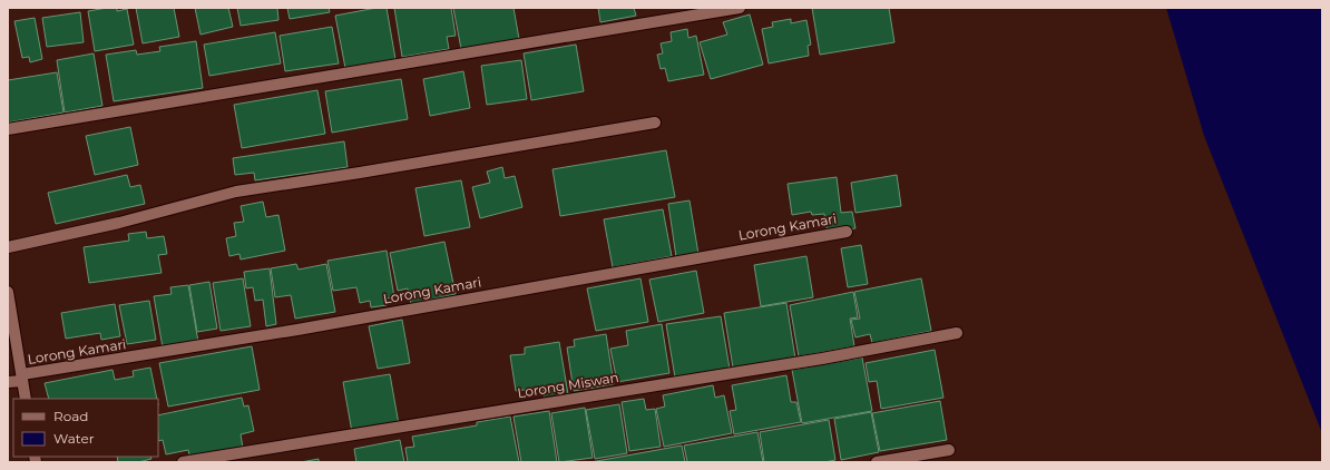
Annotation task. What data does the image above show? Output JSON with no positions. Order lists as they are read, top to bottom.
{
  "streets": {
    "street": ["Lorong Kamari", "Lorong Miswan"]
  },
  "legend": ["Road", "Water"]
}
